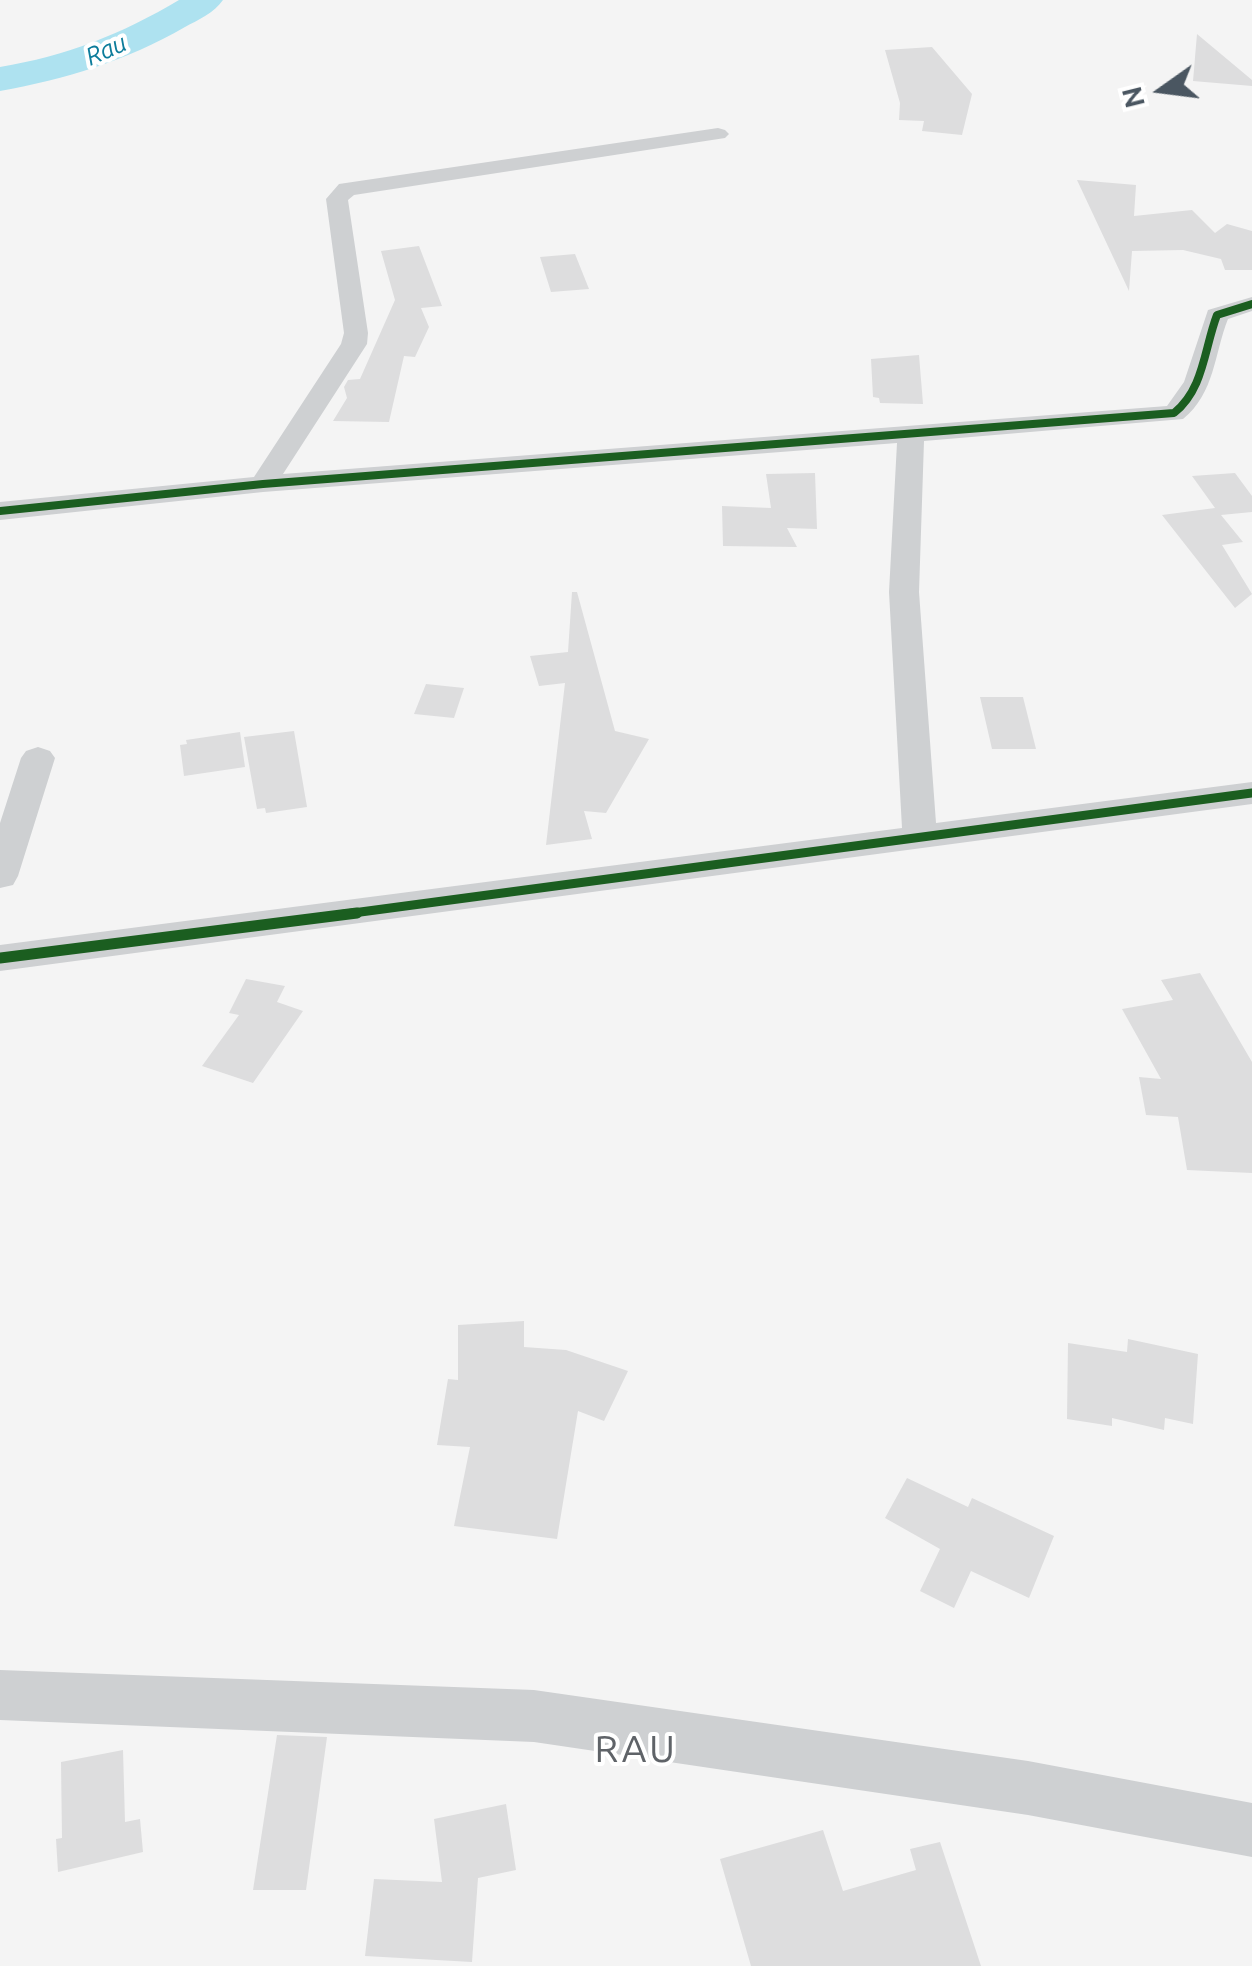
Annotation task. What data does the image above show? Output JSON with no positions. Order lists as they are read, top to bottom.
{
  "districts": ["RAU"],
  "water": ["Rau"],
  "north": "left"
}
